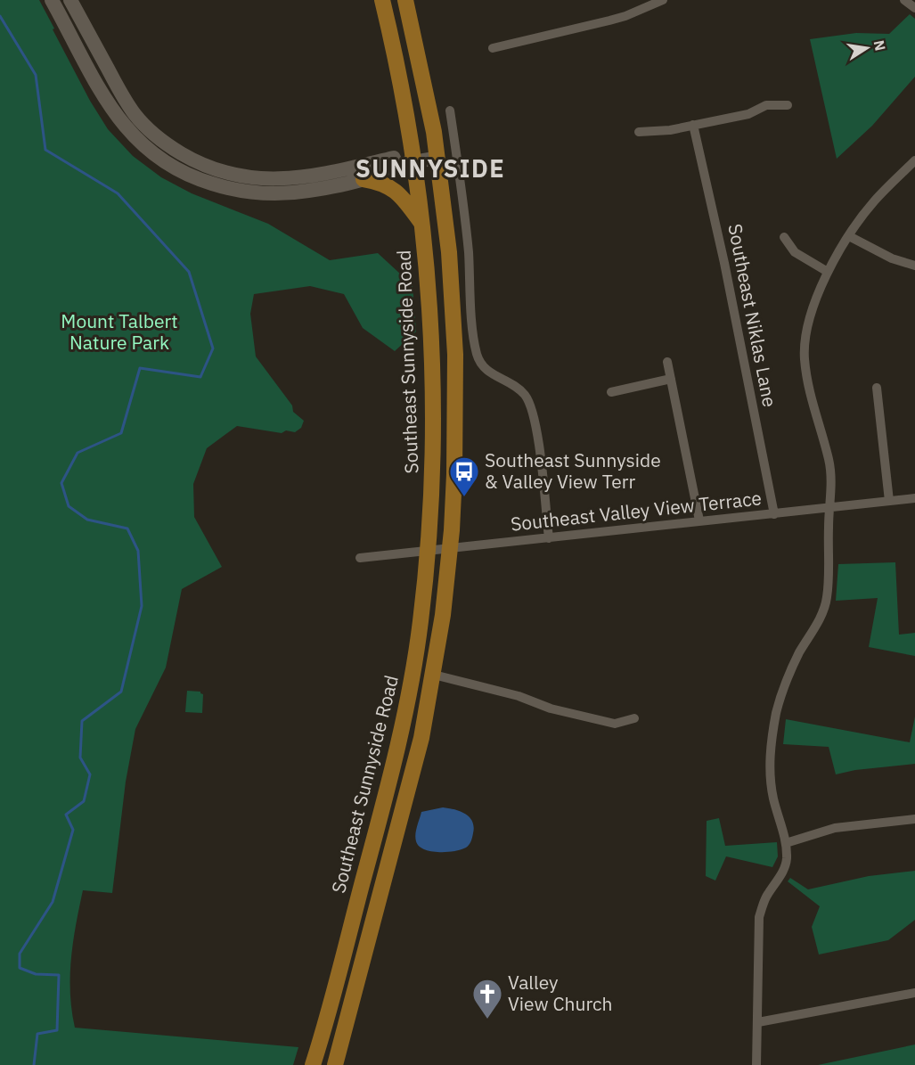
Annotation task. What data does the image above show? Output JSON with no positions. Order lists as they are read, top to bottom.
{
  "streets": {
    "main road": ["Southeast Sunnyside Road"],
    "street": ["Southeast Niklas Lane", "Southeast Valley View Terrace"]
  },
  "crossings": [
    ["Southeast Niklas Lane", "Southeast Valley View Terrace"],
    ["Southeast Sunnyside Road", "Southeast Valley View Terrace"]
  ],
  "districts": ["SUNNYSIDE"],
  "parks": ["Mount Talbert Nature Park"],
  "places": {
    "bus stop": ["Southeast Sunnyside & Valley View Terr"],
    "church": ["Valley View Church"]
  },
  "north": "right"
}
